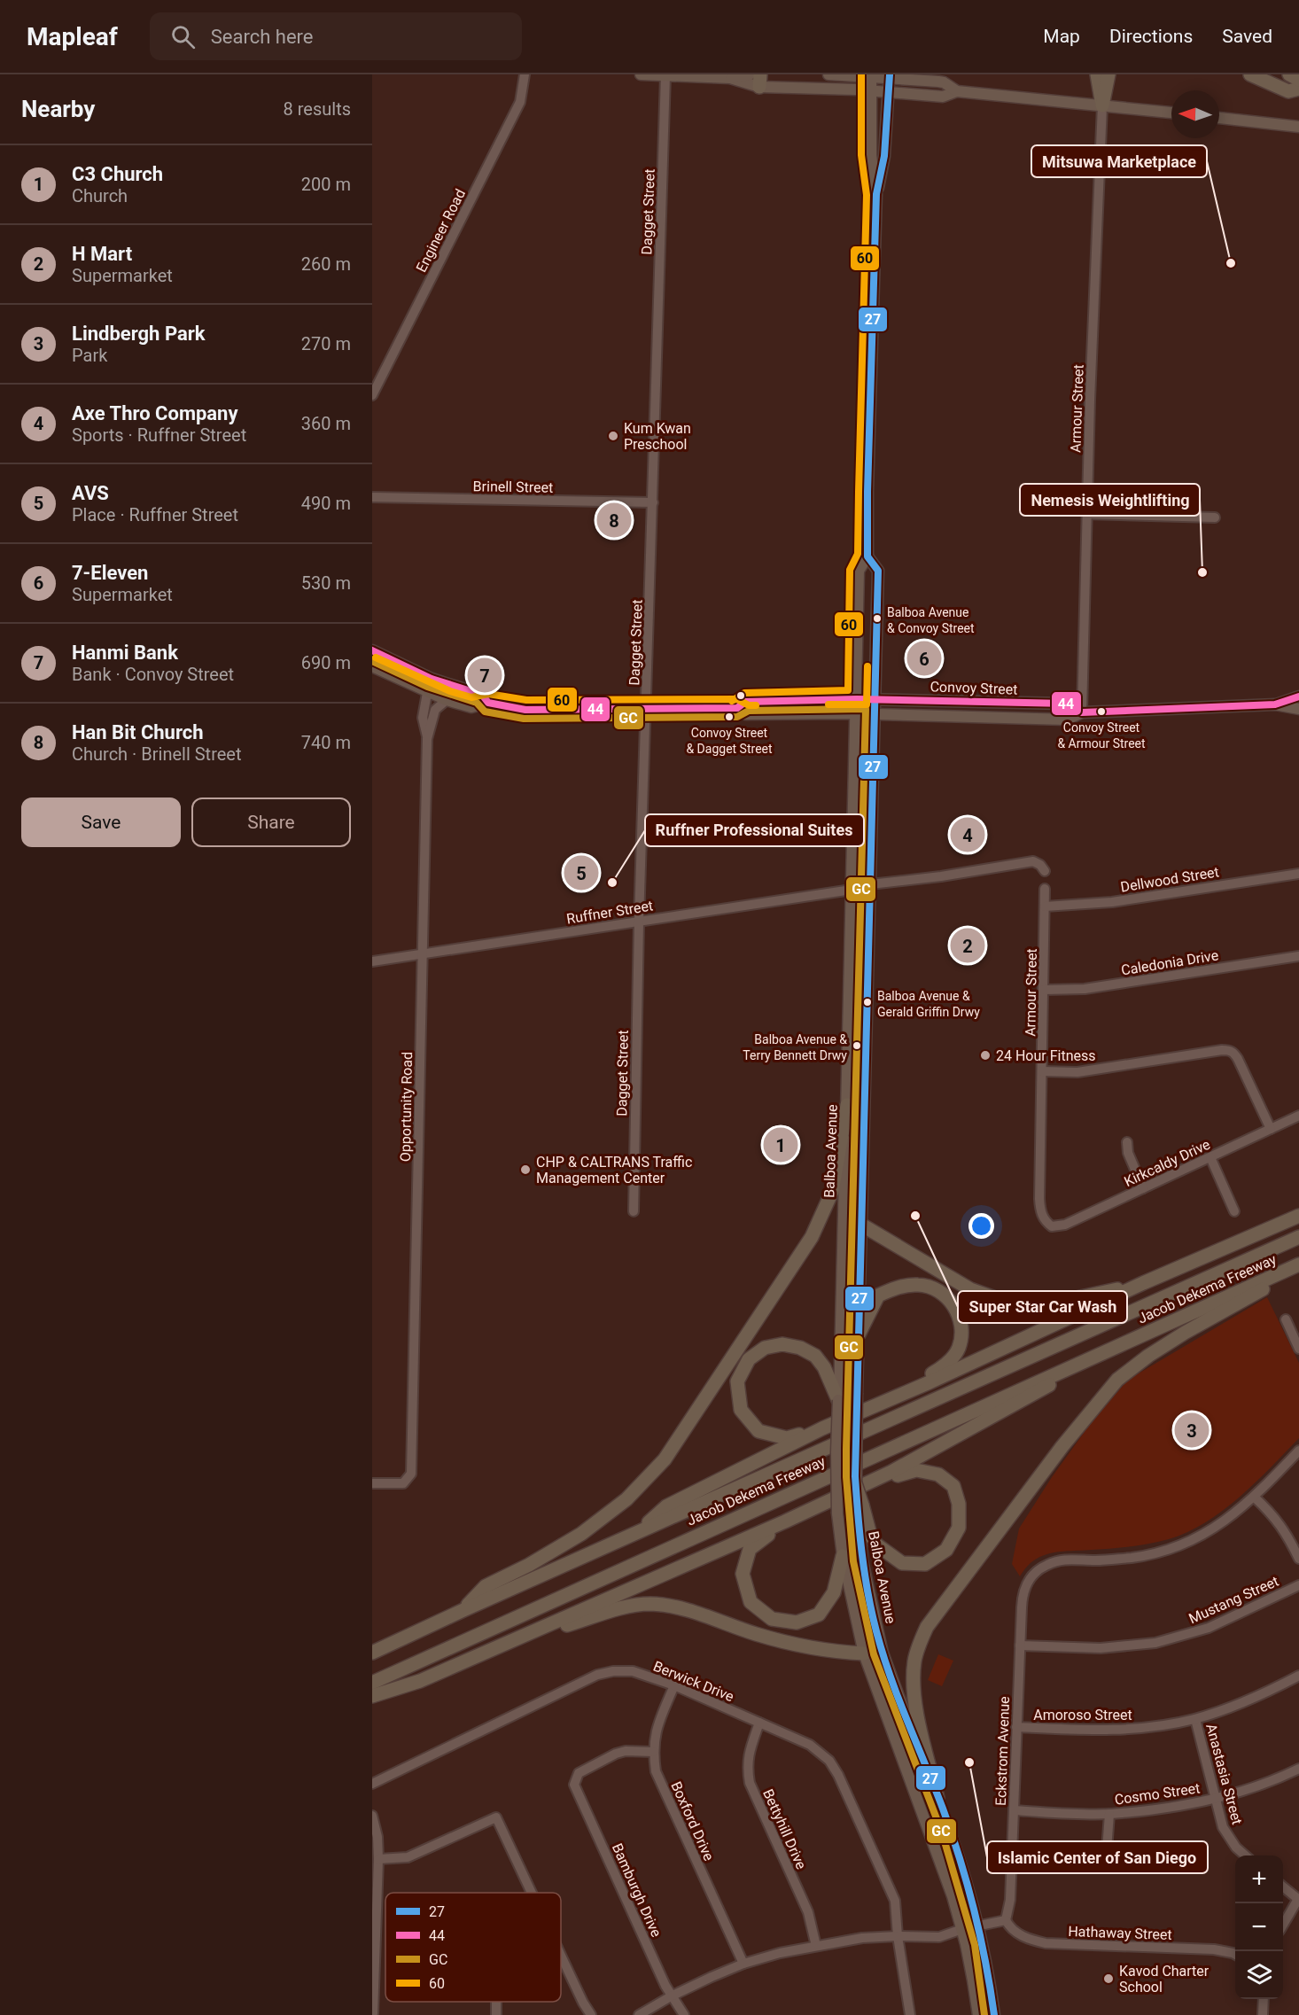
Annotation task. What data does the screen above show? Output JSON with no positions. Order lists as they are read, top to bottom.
{
  "streets": {
    "highway": ["Jacob Dekema Freeway"],
    "main road": ["Convoy Street", "Balboa Avenue"],
    "street": [
      "Dagget Street",
      "Engineer Road",
      "Armour Street",
      "Brinell Street",
      "Dellwood Street",
      "Ruffner Street",
      "Caledonia Drive",
      "Opportunity Road",
      "Kirkcaldy Drive",
      "Mustang Street",
      "Berwick Drive",
      "Amoroso Street",
      "Eckstrom Avenue",
      "Anastasia Street",
      "Cosmo Street",
      "Boxford Drive",
      "Bettyhill Drive",
      "Bamburgh Drive",
      "Hathaway Street"
    ]
  },
  "crossings": [
    ["Dagget Street", "Brinell Street"],
    ["Dagget Street", "Convoy Street"],
    ["Dagget Street", "Ruffner Street"],
    ["Armour Street", "Convoy Street"],
    ["Armour Street", "Dellwood Street"],
    ["Armour Street", "Caledonia Drive"],
    ["Armour Street", "Kirkcaldy Drive"],
    ["Convoy Street", "Balboa Avenue"],
    ["Ruffner Street", "Opportunity Road"],
    ["Ruffner Street", "Balboa Avenue"],
    ["Mustang Street", "Eckstrom Avenue"],
    ["Berwick Drive", "Boxford Drive"],
    ["Berwick Drive", "Bettyhill Drive"],
    ["Amoroso Street", "Eckstrom Avenue"],
    ["Amoroso Street", "Anastasia Street"],
    ["Eckstrom Avenue", "Cosmo Street"],
    ["Eckstrom Avenue", "Hathaway Street"],
    ["Anastasia Street", "Cosmo Street"],
    ["Boxford Drive", "Bamburgh Drive"]
  ],
  "places": [
    "Mitsuwa Marketplace",
    "Kum Kwan Preschool",
    "Nemesis Weightlifting",
    "Balboa Avenue & Convoy Street",
    "Convoy Street & Armour Street",
    "Convoy Street & Dagget Street",
    "Ruffner Professional Suites",
    "Balboa Avenue & Gerald Griffin Drwy",
    "Balboa Avenue & Terry Bennett Drwy",
    "24 Hour Fitness",
    "CHP & CALTRANS Traffic Management Center",
    "Super Star Car Wash",
    "Islamic Center of San Diego",
    "Kavod Charter School"
  ],
  "lines": [
    "transit line 27",
    "transit line 60",
    "transit line 44",
    "transit line GC"
  ],
  "legend": [
    "27",
    "44",
    "GC",
    "60"
  ],
  "north": "left",
  "page": {
    "header": "Mapleaf",
    "search": "Search here",
    "nav": ["Map", "Directions", "Saved"],
    "heading": ["Nearby", "8 results"],
    "list": [
      {
        "mark": "1",
        "name": "C3 Church",
        "note": "Church",
        "value": "200 m"
      },
      {
        "mark": "2",
        "name": "H Mart",
        "note": "Supermarket",
        "value": "260 m"
      },
      {
        "mark": "3",
        "name": "Lindbergh Park",
        "note": "Park",
        "value": "270 m"
      },
      {
        "mark": "4",
        "name": "Axe Thro Company",
        "note": "Sports · Ruffner Street",
        "value": "360 m"
      },
      {
        "mark": "5",
        "name": "AVS",
        "note": "Place · Ruffner Street",
        "value": "490 m"
      },
      {
        "mark": "6",
        "name": "7-Eleven",
        "note": "Supermarket",
        "value": "530 m"
      },
      {
        "mark": "7",
        "name": "Hanmi Bank",
        "note": "Bank · Convoy Street",
        "value": "690 m"
      },
      {
        "mark": "8",
        "name": "Han Bit Church",
        "note": "Church · Brinell Street",
        "value": "740 m"
      }
    ],
    "pins": [
      "8",
      "6",
      "7",
      "4",
      "5",
      "2",
      "1",
      "3"
    ],
    "buttons": ["Save", "Share"],
    "map_buttons": ["+", "−"]
  }
}
